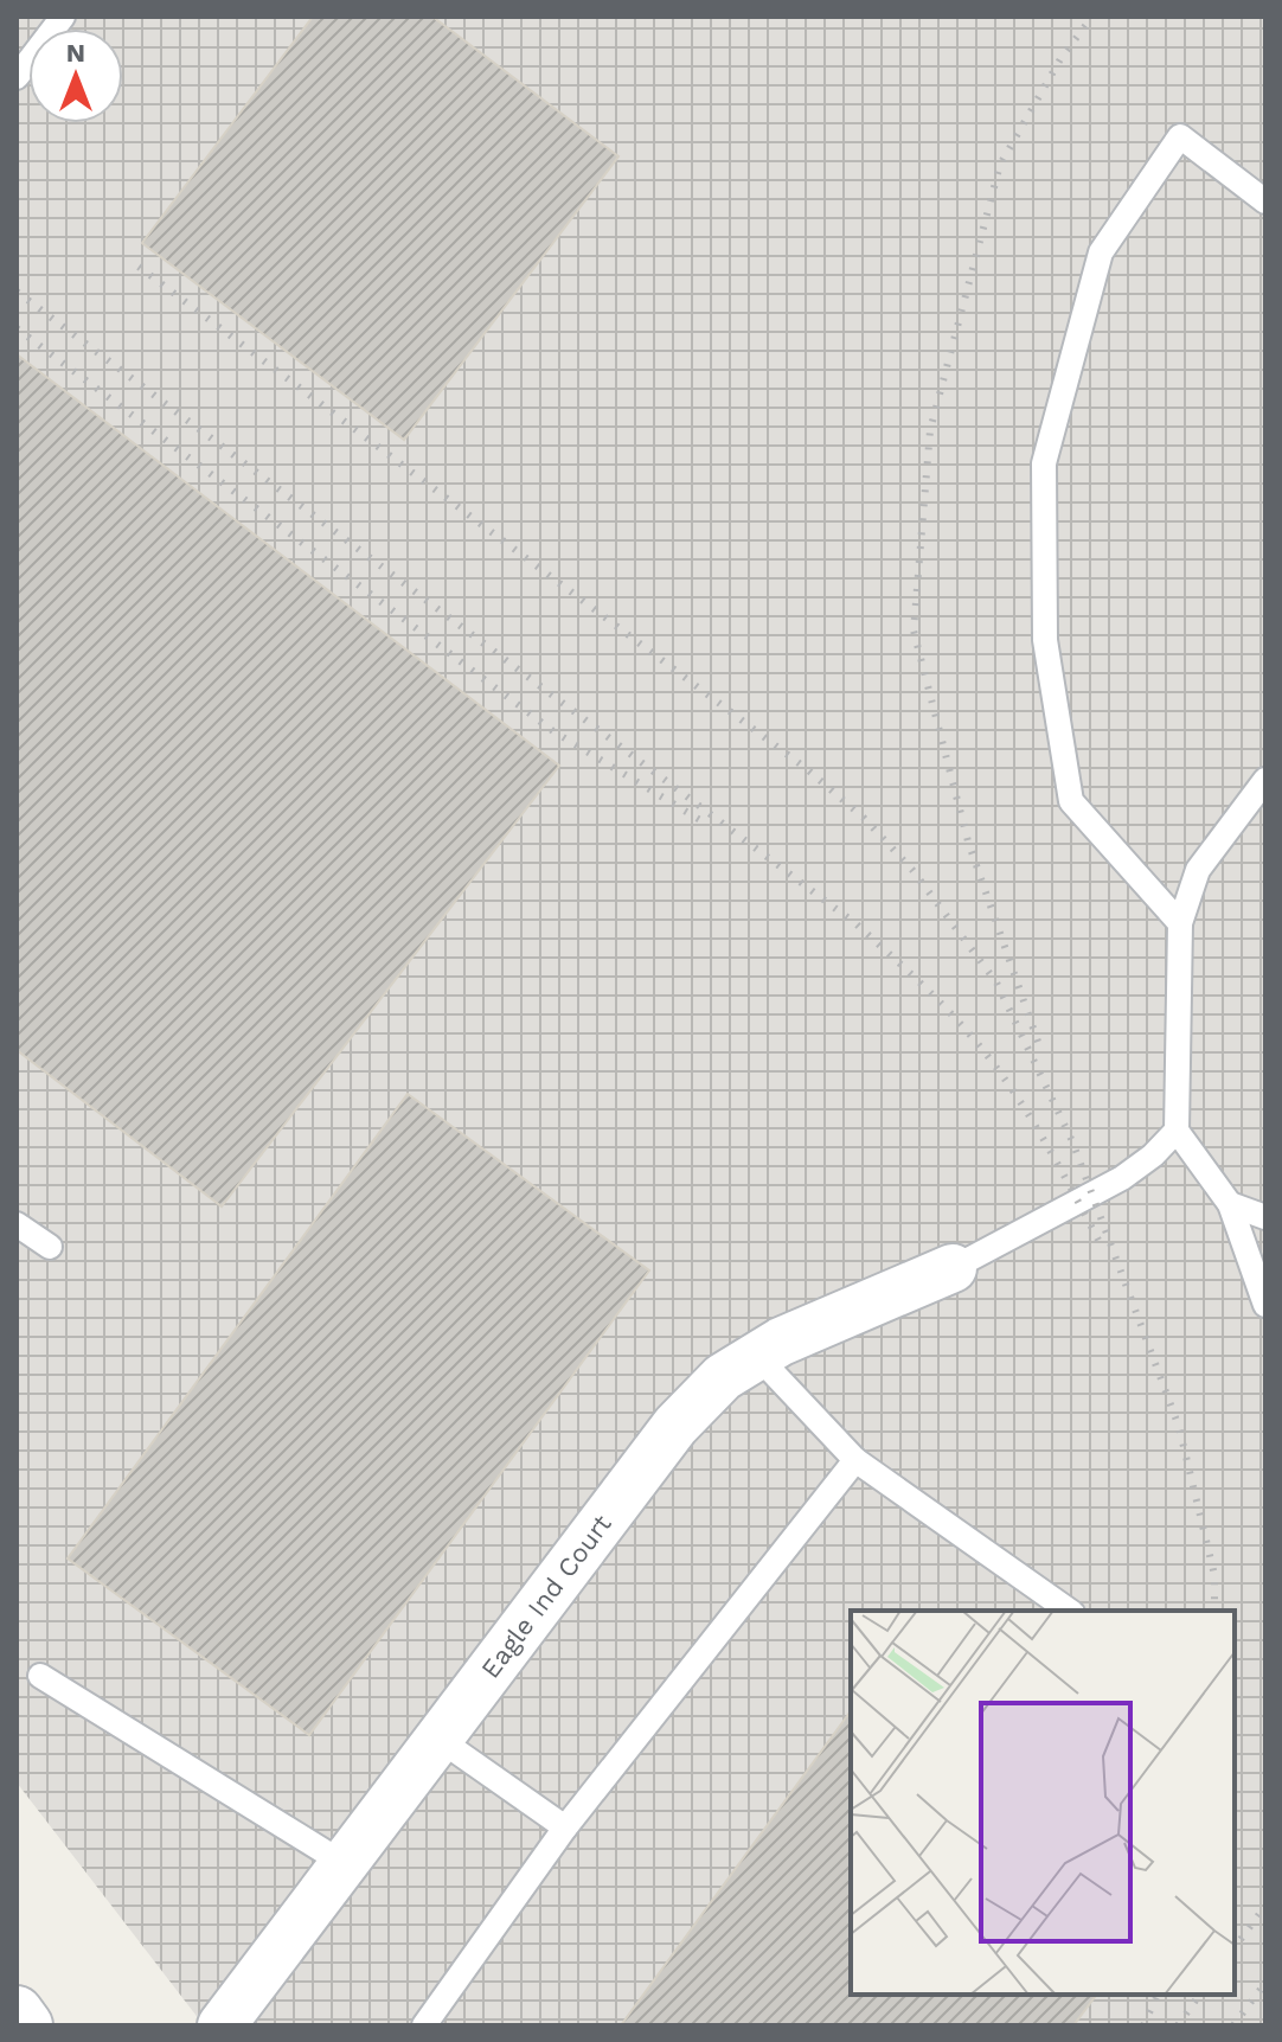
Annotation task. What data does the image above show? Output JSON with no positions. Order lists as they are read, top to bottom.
{
  "streets": {
    "street": ["Eagle Ind Court"]
  },
  "north": "top"
}
